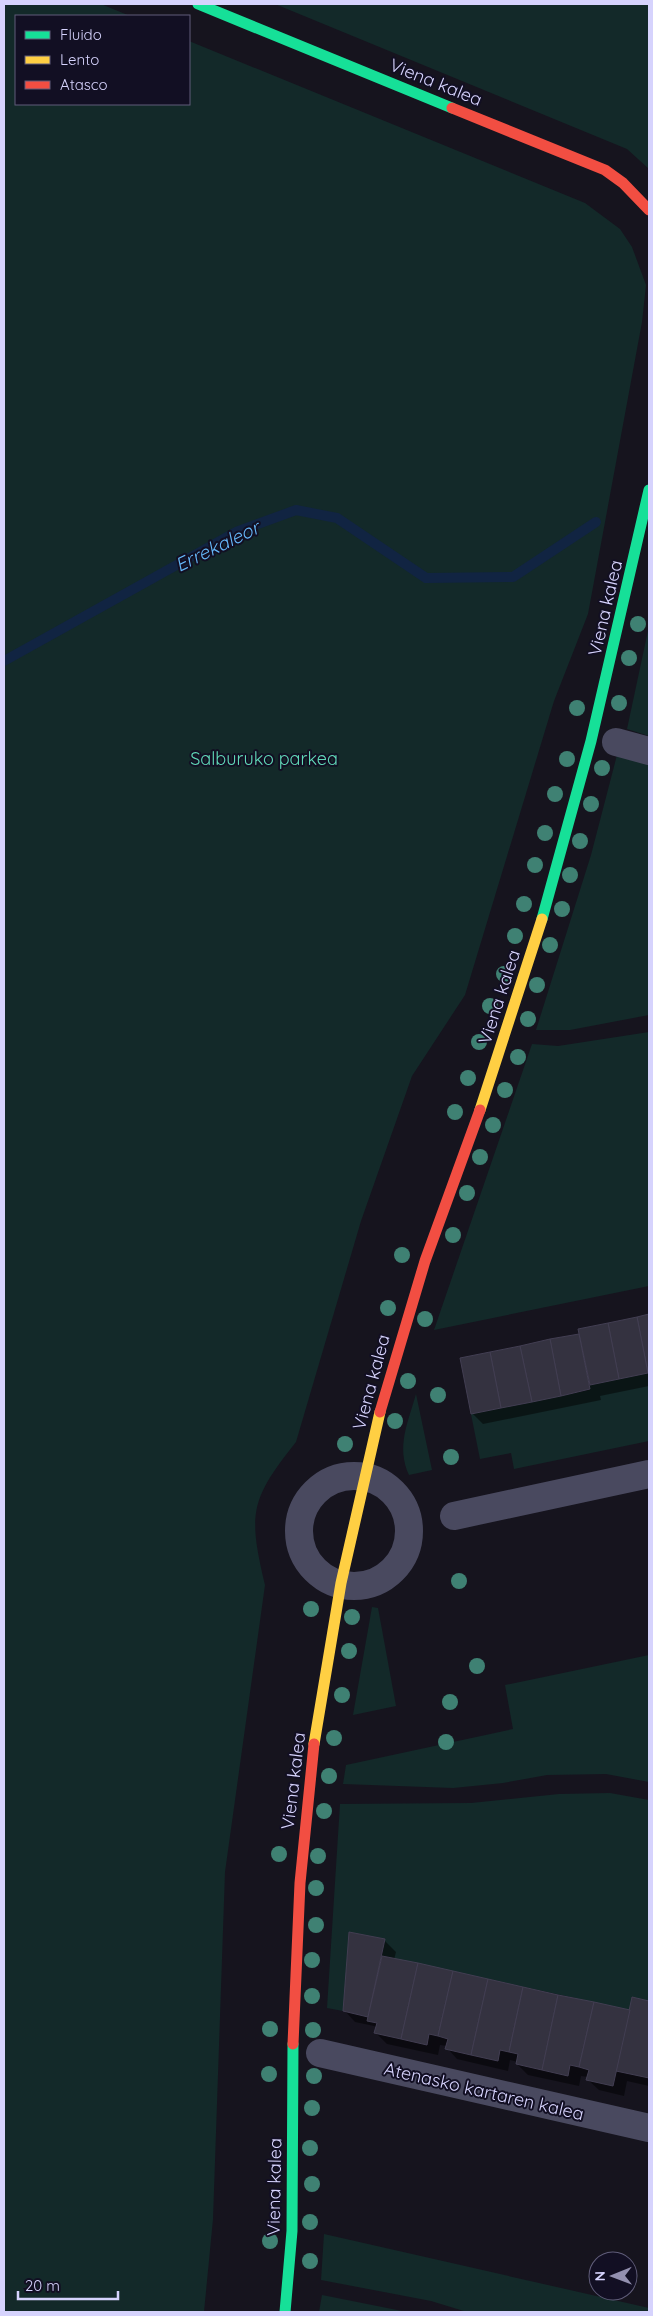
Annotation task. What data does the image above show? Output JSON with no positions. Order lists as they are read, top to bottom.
{
  "streets": {
    "street": ["Viena kalea", "Atenasko kartaren kalea"]
  },
  "water": ["Errekaleor"],
  "parks": ["Salburuko parkea"],
  "legend": ["Fluido", "Lento", "Atasco"],
  "scale_bar": "20 m",
  "north": "left"
}
